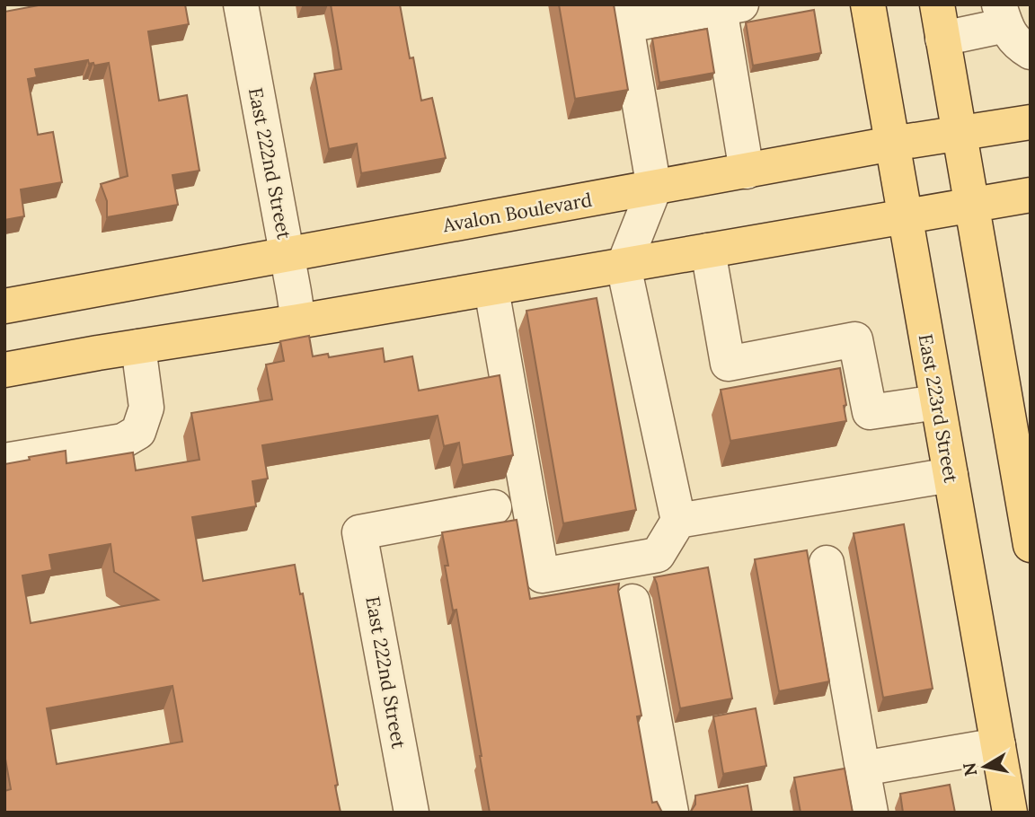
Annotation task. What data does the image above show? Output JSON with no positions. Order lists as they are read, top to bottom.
{
  "streets": {
    "main road": ["Avalon Boulevard", "East 223rd Street"],
    "street": ["East 222nd Street"]
  },
  "crossings": [
    ["East 222nd Street", "Avalon Boulevard"],
    ["Avalon Boulevard", "East 223rd Street"]
  ],
  "north": "left"
}
